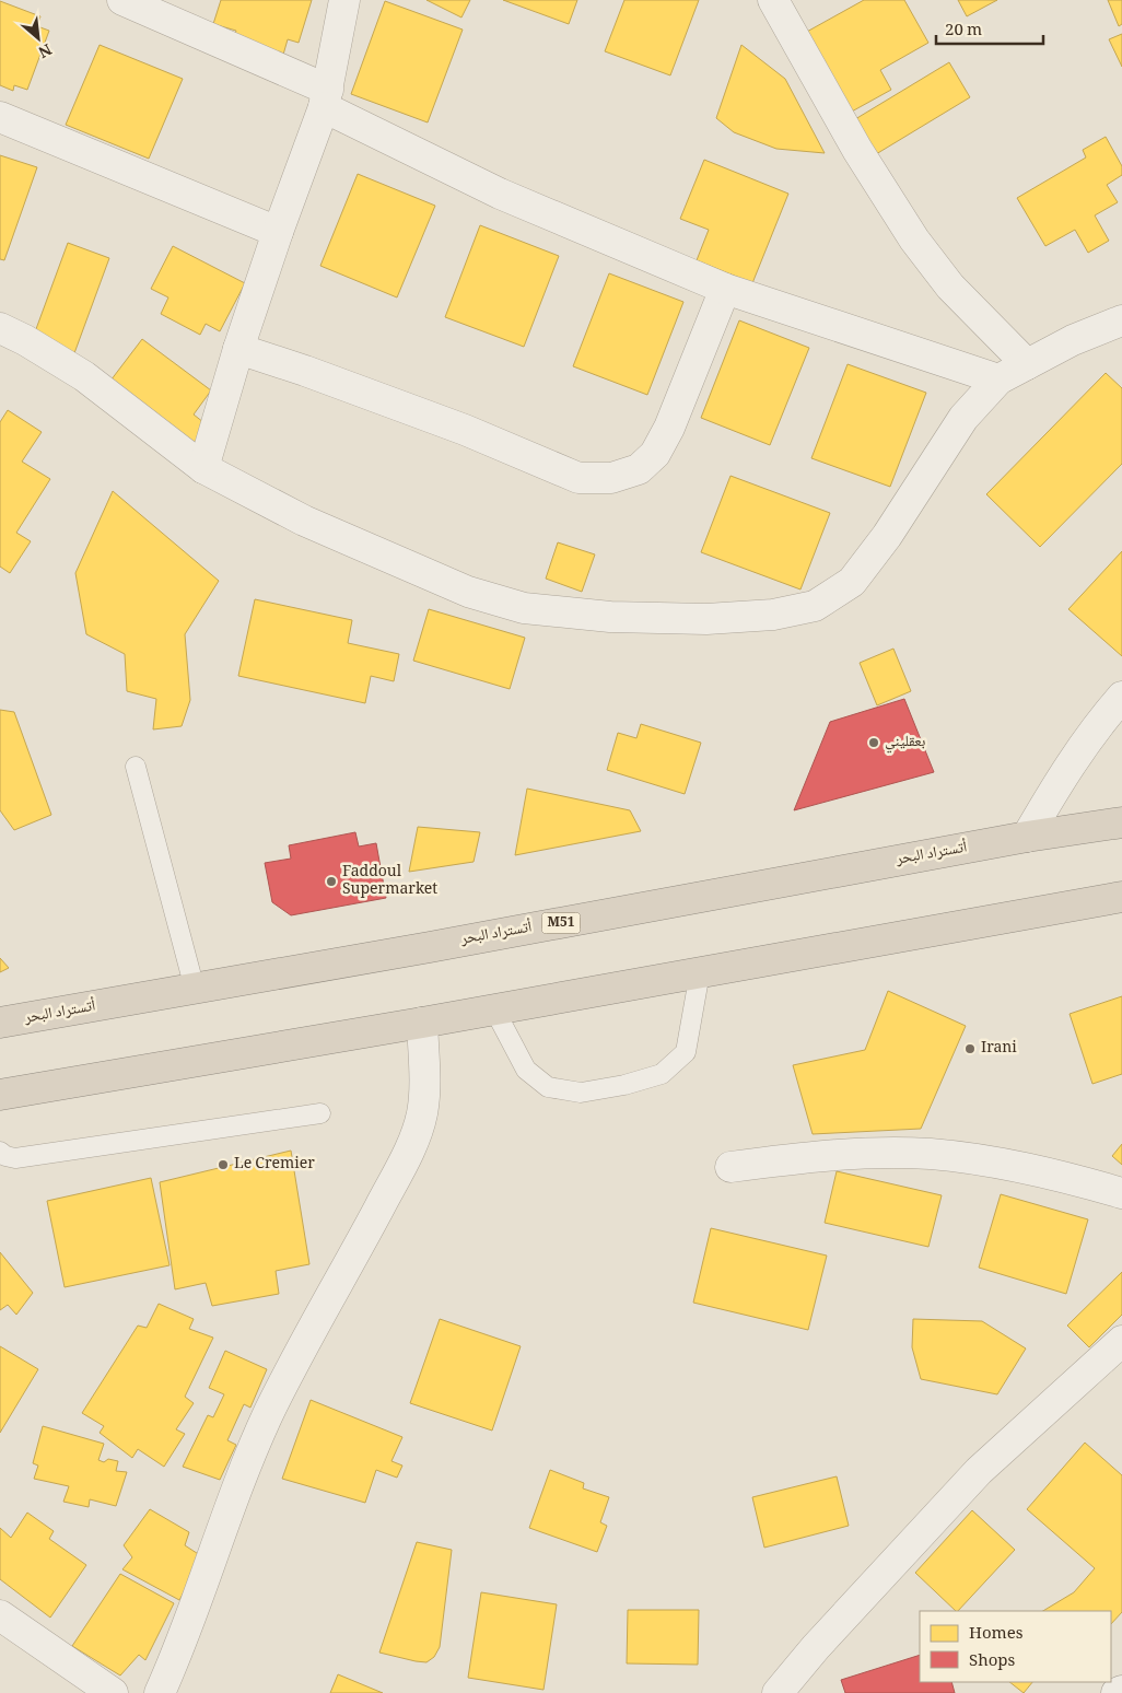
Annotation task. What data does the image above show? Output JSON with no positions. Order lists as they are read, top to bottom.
{
  "streets": {
    "highway": ["أتستراد البحر", "M51"]
  },
  "places": [
    "بعقليني",
    "Faddoul Supermarket",
    "Irani",
    "Le Cremier"
  ],
  "legend": ["Homes", "Shops"],
  "scale_bar": "20 m",
  "north": "bottom right"
}
